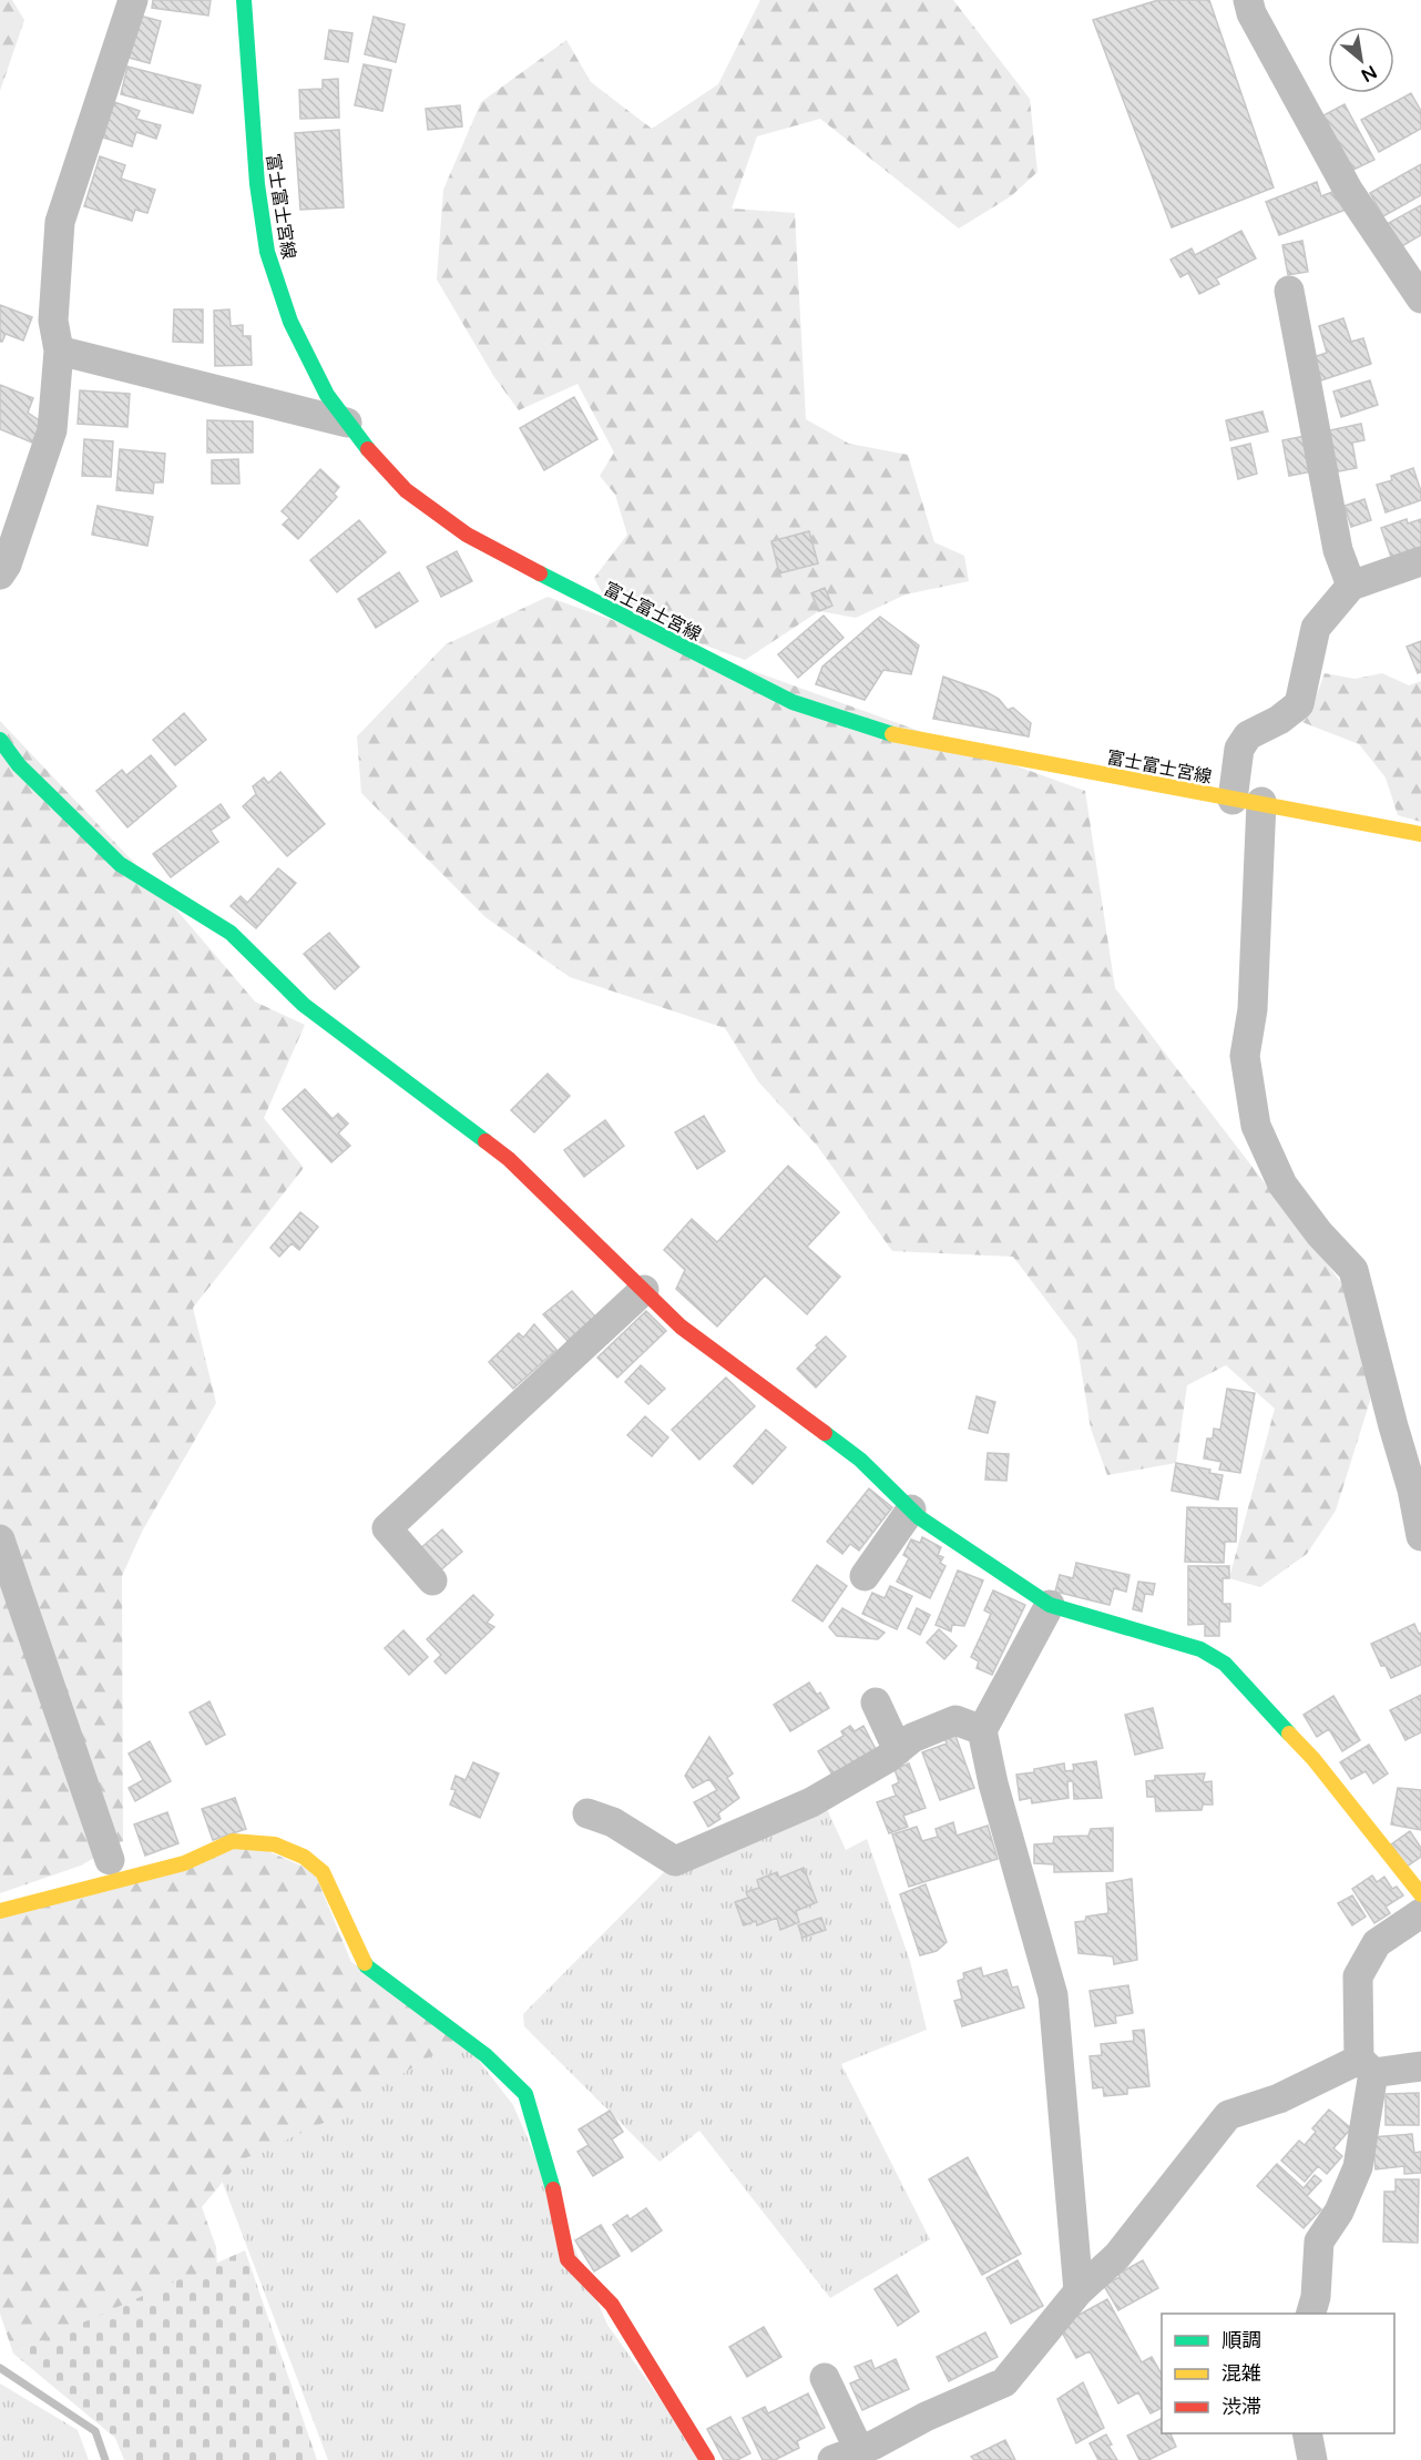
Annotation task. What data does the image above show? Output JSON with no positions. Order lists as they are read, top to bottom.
{
  "streets": {
    "street": ["富士富士宮線"]
  },
  "legend": ["順調", "混雑", "渋滞"],
  "north": "bottom right"
}
